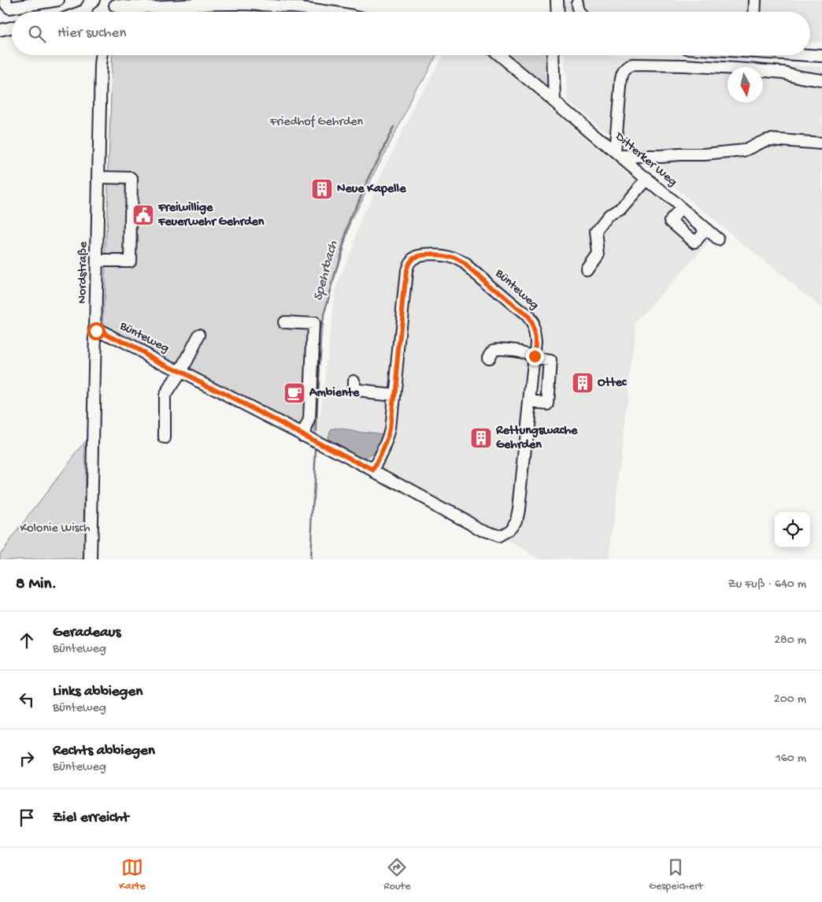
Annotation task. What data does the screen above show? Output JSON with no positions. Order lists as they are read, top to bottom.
{
  "streets": {
    "street": ["Ditterker Weg", "Nordstraße", "Bünteweg"]
  },
  "crossings": [
    ["Nordstraße", "Bünteweg"]
  ],
  "water": ["Spehrbach"],
  "parks": ["Friedhof Gehrden", "Kolonie Wisch"],
  "places": {
    "building": ["Neue Kapelle", "Ottec", "Rettungswache Gehrden"],
    "public building": ["Freiwillige Feuerwehr Gehrden"],
    "cafe": ["Ambiente"]
  },
  "north": "bottom",
  "page": {
    "search": "Hier suchen",
    "heading": ["8 Min.", "Zu Fuß · 640 m"],
    "list": [
      ["Geradeaus", "Bünteweg", "280 m"],
      ["Links abbiegen", "Bünteweg", "200 m"],
      ["Rechts abbiegen", "Bünteweg", "160 m"],
      "Ziel erreicht"
    ],
    "nav": ["Karte", "Route", "Gespeichert"]
  }
}
